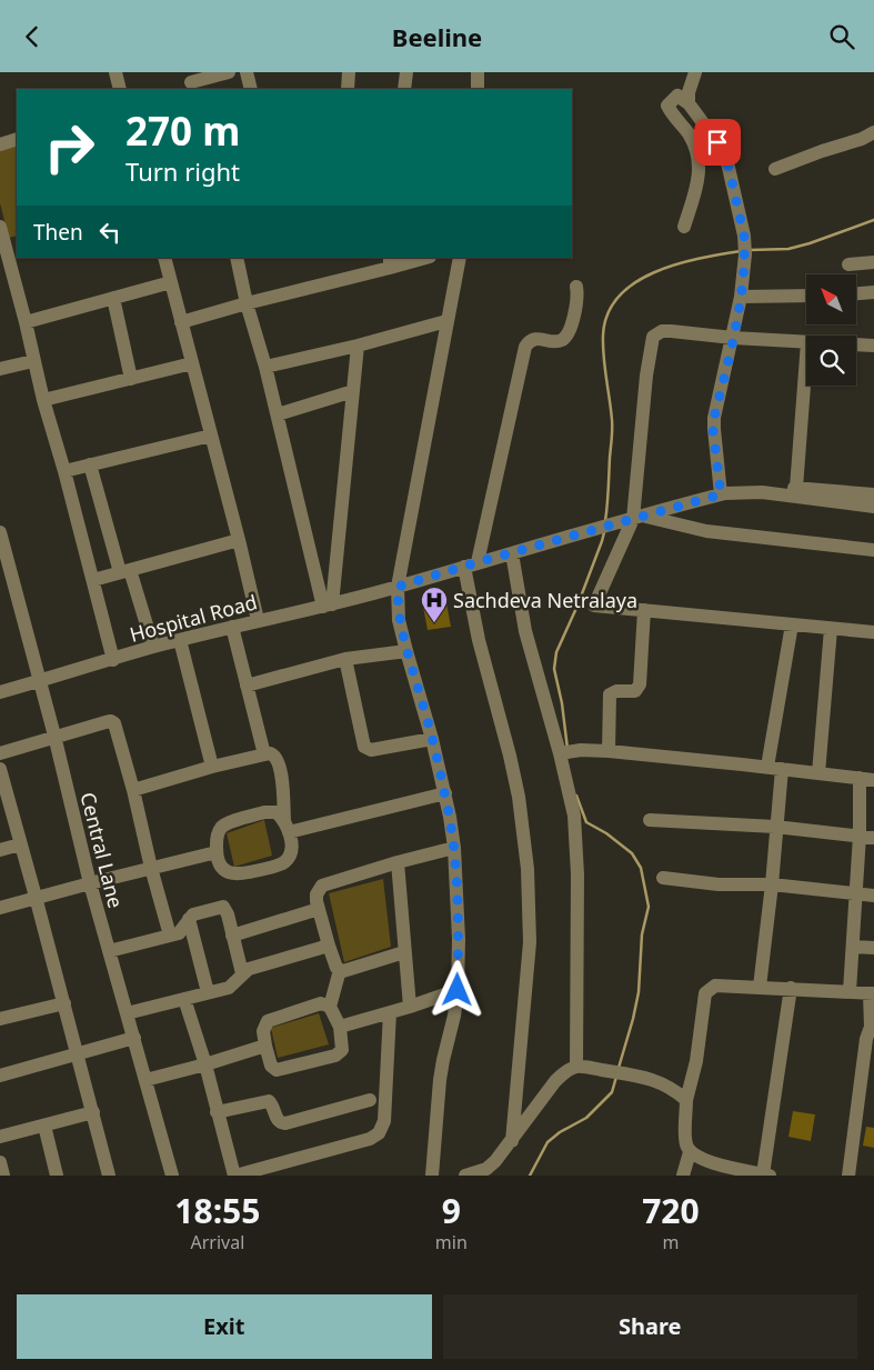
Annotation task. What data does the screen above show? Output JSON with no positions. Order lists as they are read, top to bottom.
{
  "streets": {
    "street": ["Hospital Road", "Central Lane"]
  },
  "crossings": [
    ["Hospital Road", "Central Lane"]
  ],
  "places": {
    "hospital": ["Sachdeva Netralaya"]
  },
  "north": "top left",
  "page": {
    "header": "Beeline",
    "turn": ["270 m", "Turn right"],
    "then": "Then",
    "eta": [
      "18:55",
      "Arrival",
      "9",
      "min",
      "720",
      "m"
    ],
    "buttons": ["Exit", "Share"]
  }
}
